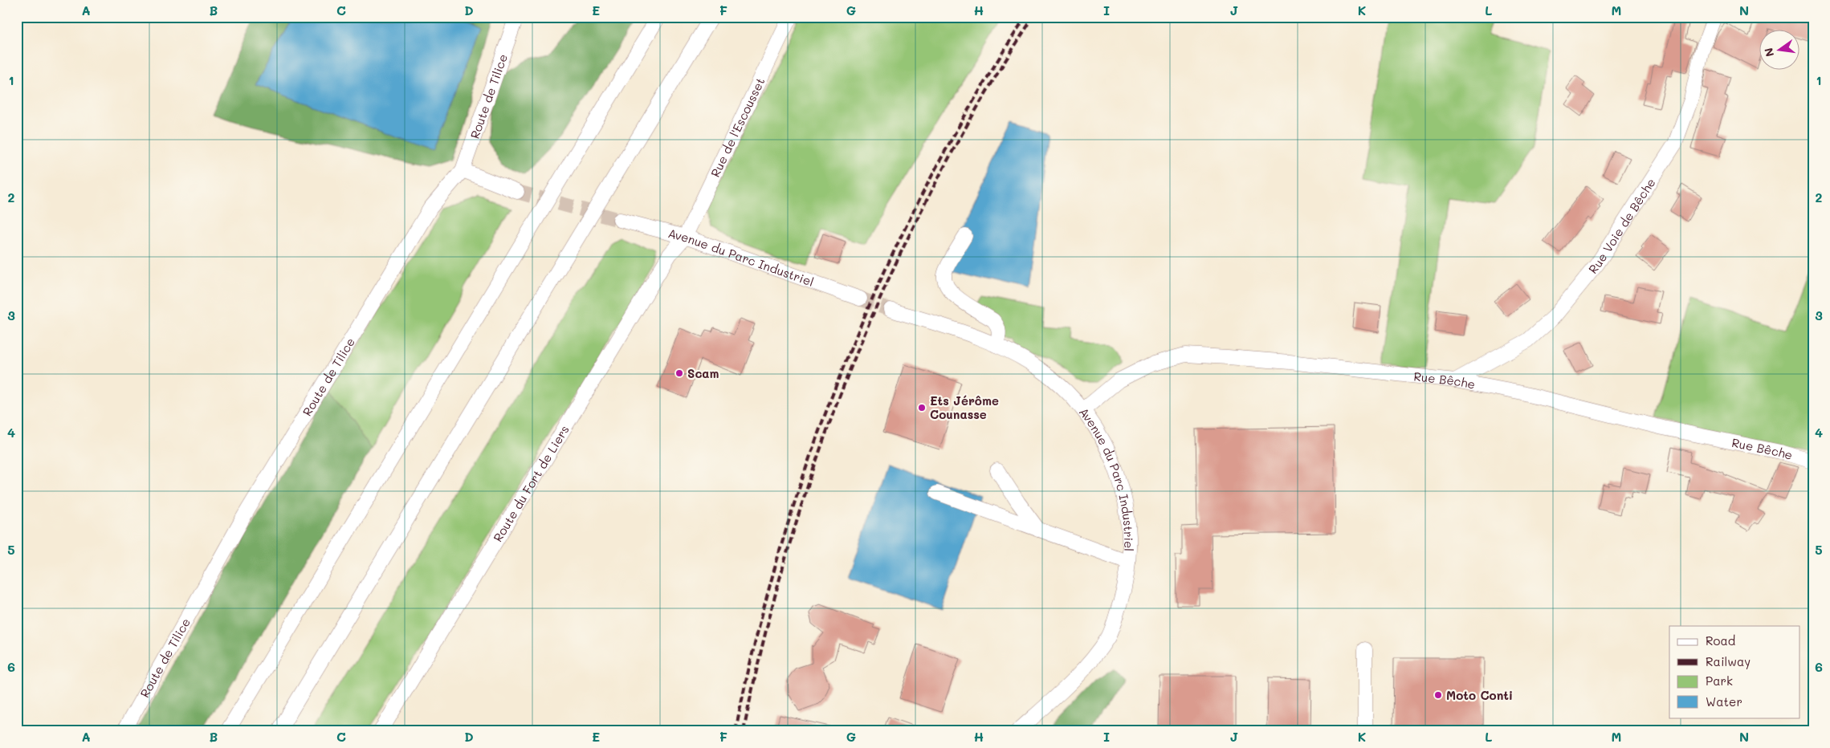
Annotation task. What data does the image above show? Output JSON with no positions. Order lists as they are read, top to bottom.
{
  "streets": {
    "street": [
      "Route de Tilice",
      "Rue de l'Escousset",
      "Rue Voie de Bêche",
      "Avenue du Parc Industriel",
      "Rue Bêche",
      "Route du Fort de Liers"
    ]
  },
  "crossings": [
    ["Rue de l'Escousset", "Avenue du Parc Industriel"],
    ["Rue de l'Escousset", "Route du Fort de Liers"],
    ["Rue Voie de Bêche", "Rue Bêche"],
    ["Avenue du Parc Industriel", "Rue Bêche"],
    ["Avenue du Parc Industriel", "Route du Fort de Liers"]
  ],
  "places": ["Scam", "Ets Jérôme Counasse", "Moto Conti"],
  "legend": [
    "Road",
    "Railway",
    "Park",
    "Water"
  ],
  "north": "left",
  "grid": {
    "columns": [
      "A",
      "B",
      "C",
      "D",
      "E",
      "F",
      "G",
      "H",
      "I",
      "J",
      "K",
      "L",
      "M",
      "N"
    ],
    "rows": [
      "1",
      "2",
      "3",
      "4",
      "5",
      "6"
    ]
  }
}
